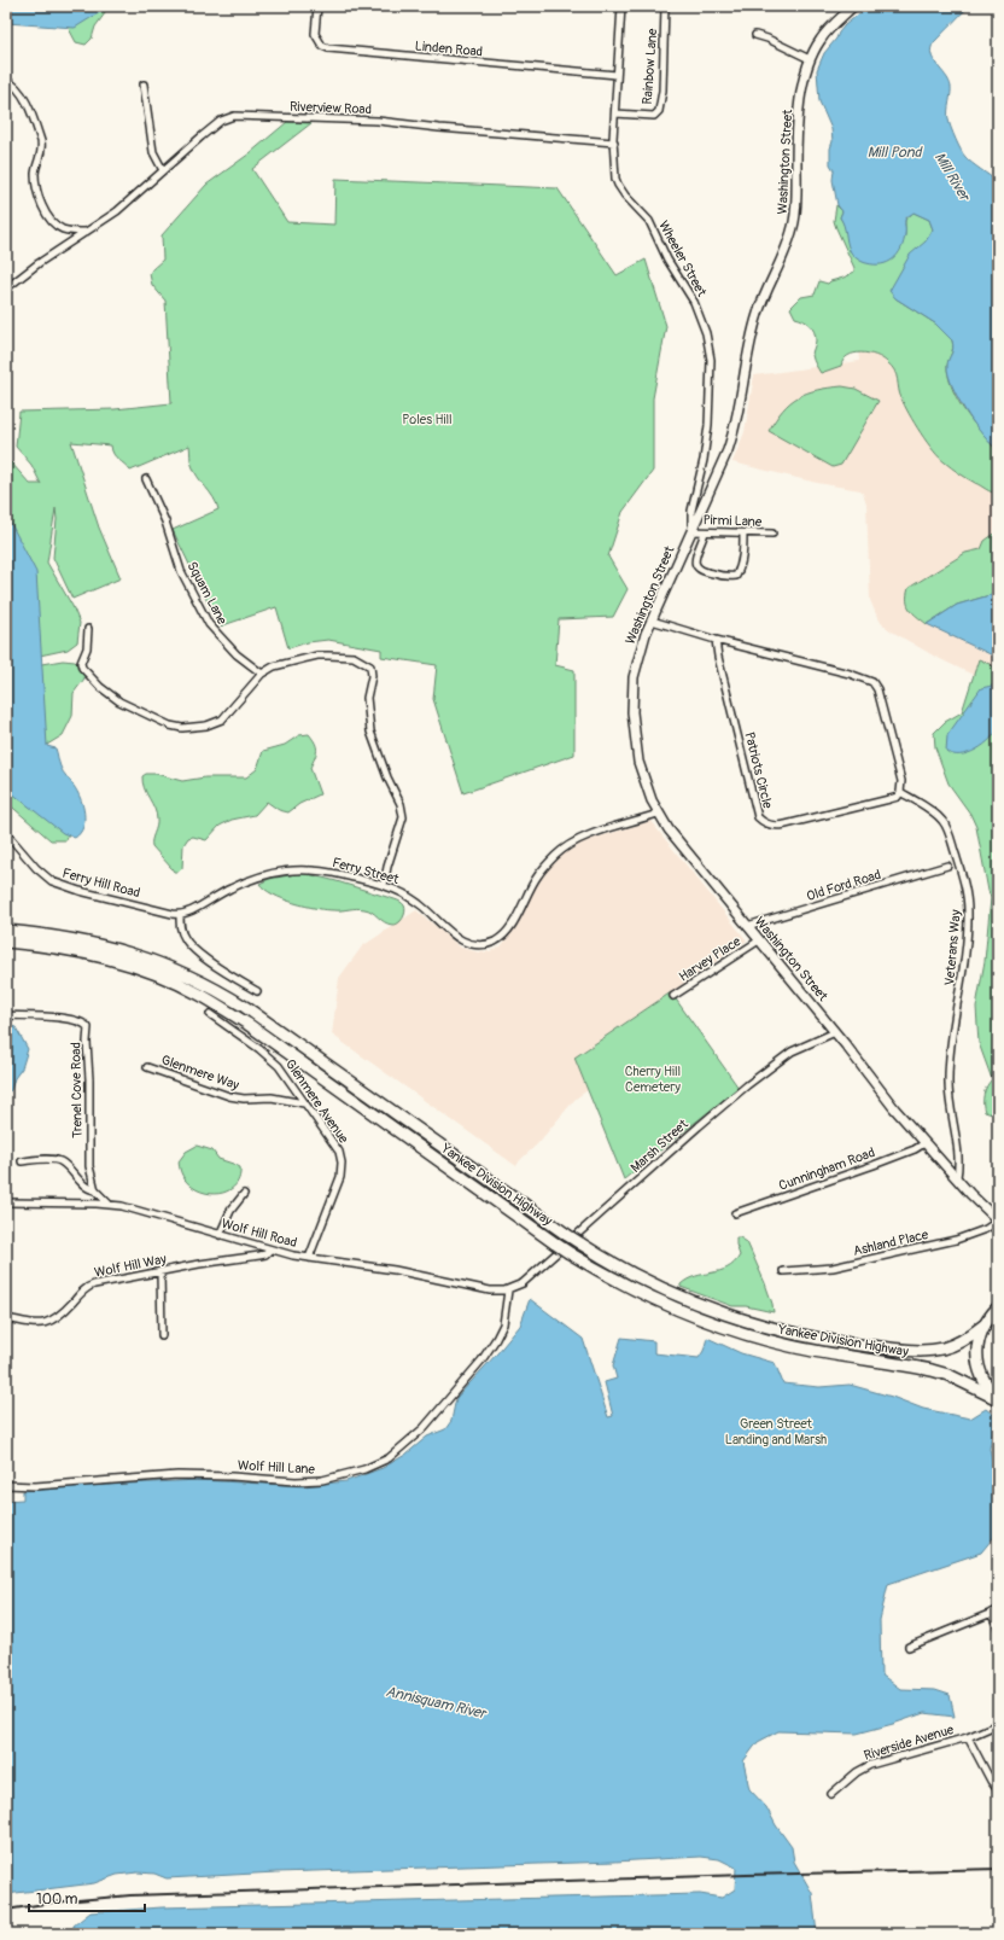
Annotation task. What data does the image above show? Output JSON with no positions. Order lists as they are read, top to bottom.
{
  "streets": {
    "highway": ["Yankee Division Highway"],
    "main road": ["Washington Street"],
    "street": [
      "Linden Road",
      "Rainbow Lane",
      "Riverview Road",
      "Wheeler Street",
      "Pirmi Lane",
      "Squam Lane",
      "Patriots Circle",
      "Ferry Street",
      "Ferry Hill Road",
      "Old Ford Road",
      "Veterans Way",
      "Harvey Place",
      "Glenmere Way",
      "Trenel Cove Road",
      "Glenmere Avenue",
      "Marsh Street",
      "Cunningham Road",
      "Wolf Hill Road",
      "Ashland Place",
      "Wolf Hill Way",
      "Wolf Hill Lane",
      "Riverside Avenue"
    ]
  },
  "crossings": [
    ["Linden Road", "Wheeler Street"],
    ["Rainbow Lane", "Wheeler Street"],
    ["Riverview Road", "Wheeler Street"],
    ["Washington Street", "Wheeler Street"],
    ["Washington Street", "Pirmi Lane"],
    ["Washington Street", "Ferry Street"],
    ["Washington Street", "Old Ford Road"],
    ["Washington Street", "Veterans Way"],
    ["Washington Street", "Harvey Place"],
    ["Washington Street", "Marsh Street"],
    ["Washington Street", "Cunningham Road"],
    ["Washington Street", "Ashland Place"],
    ["Wheeler Street", "Pirmi Lane"],
    ["Patriots Circle", "Veterans Way"],
    ["Ferry Street", "Ferry Hill Road"],
    ["Glenmere Way", "Glenmere Avenue"],
    ["Glenmere Avenue", "Wolf Hill Road"],
    ["Marsh Street", "Wolf Hill Road"],
    ["Marsh Street", "Wolf Hill Lane"],
    ["Wolf Hill Road", "Wolf Hill Way"],
    ["Wolf Hill Road", "Wolf Hill Lane"]
  ],
  "water": ["Mill Pond", "Mill River", "Annisquam River"],
  "parks": ["Poles Hill", "Cherry Hill Cemetery", "Green Street Landing and Marsh"],
  "scale_bar": "100 m"
}
